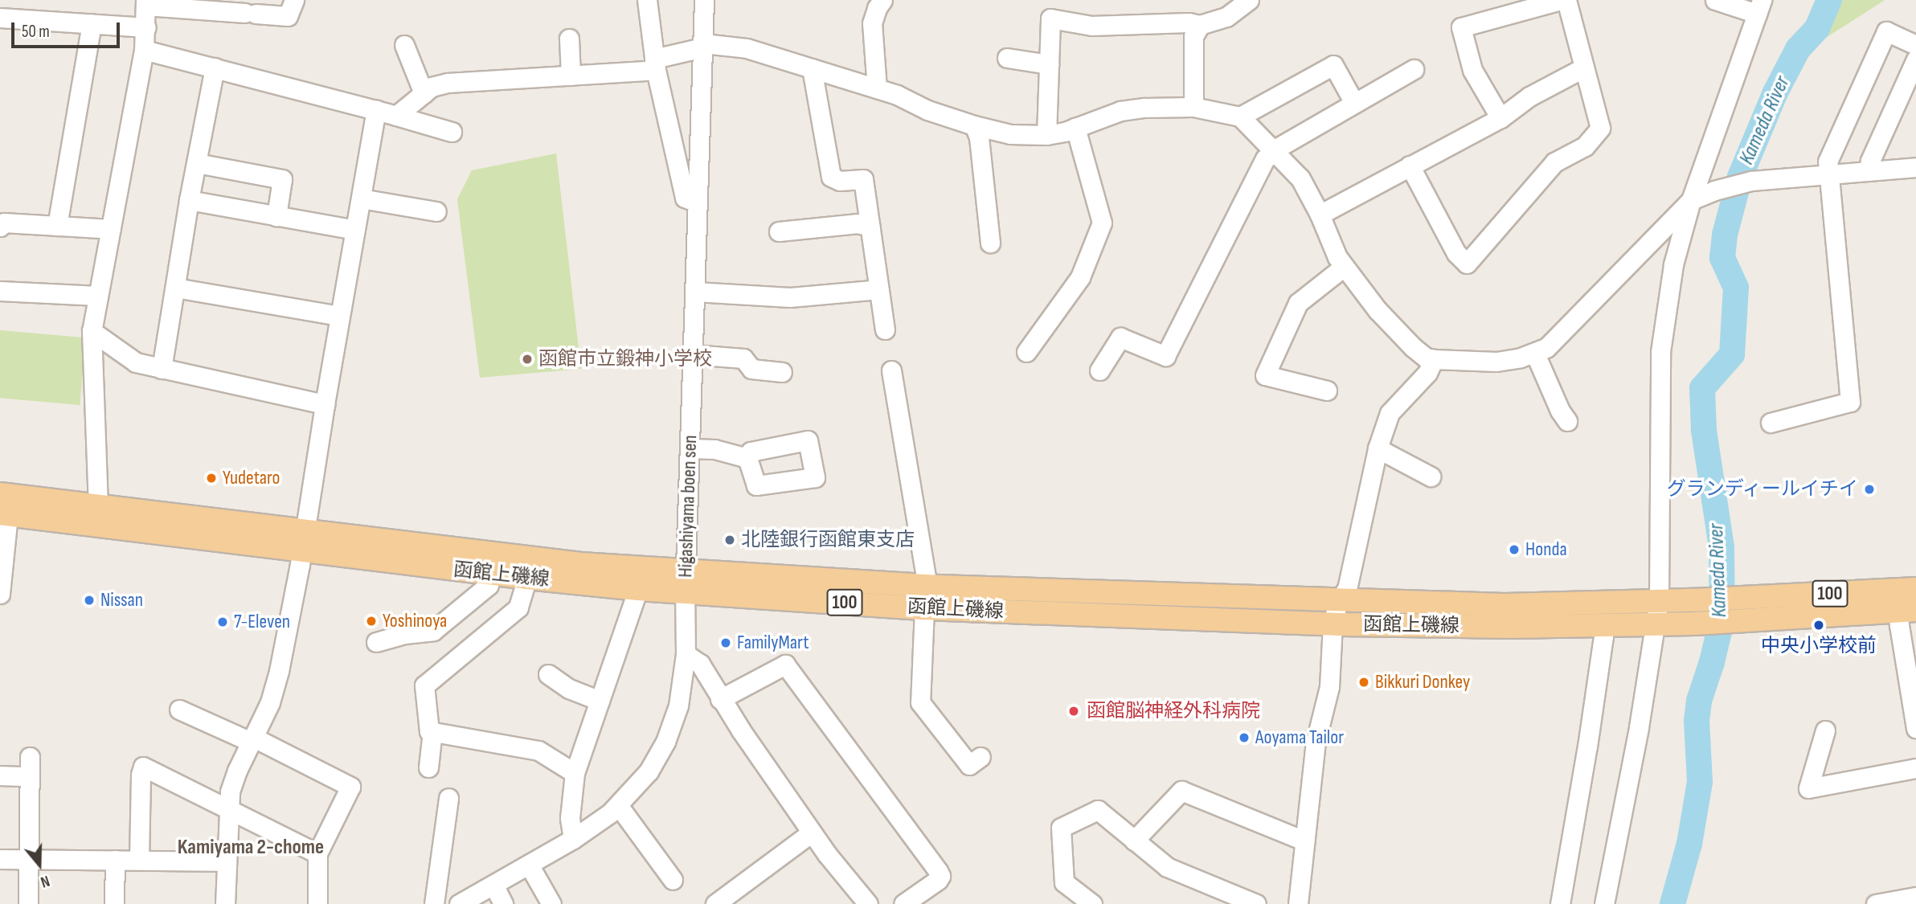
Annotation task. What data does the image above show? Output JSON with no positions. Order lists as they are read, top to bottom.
{
  "streets": {
    "main road": ["函館上磯線", "100"],
    "street": ["Higashiyama boen sen"]
  },
  "crossings": [
    ["Higashiyama boen sen", "函館上磯線"]
  ],
  "districts": ["Kamiyama 2-chome"],
  "water": ["Kameda River"],
  "places": [
    "函館市立鍛神小学校",
    "Yudetaro",
    "グランディールイチイ",
    "北陸銀行函館東支店",
    "Honda",
    "Nissan",
    "Yoshinoya",
    "7-Eleven",
    "中央小学校前",
    "FamilyMart",
    "Bikkuri Donkey",
    "函館脳神経外科病院",
    "Aoyama Tailor"
  ],
  "scale_bar": "50 m",
  "north": "bottom"
}
